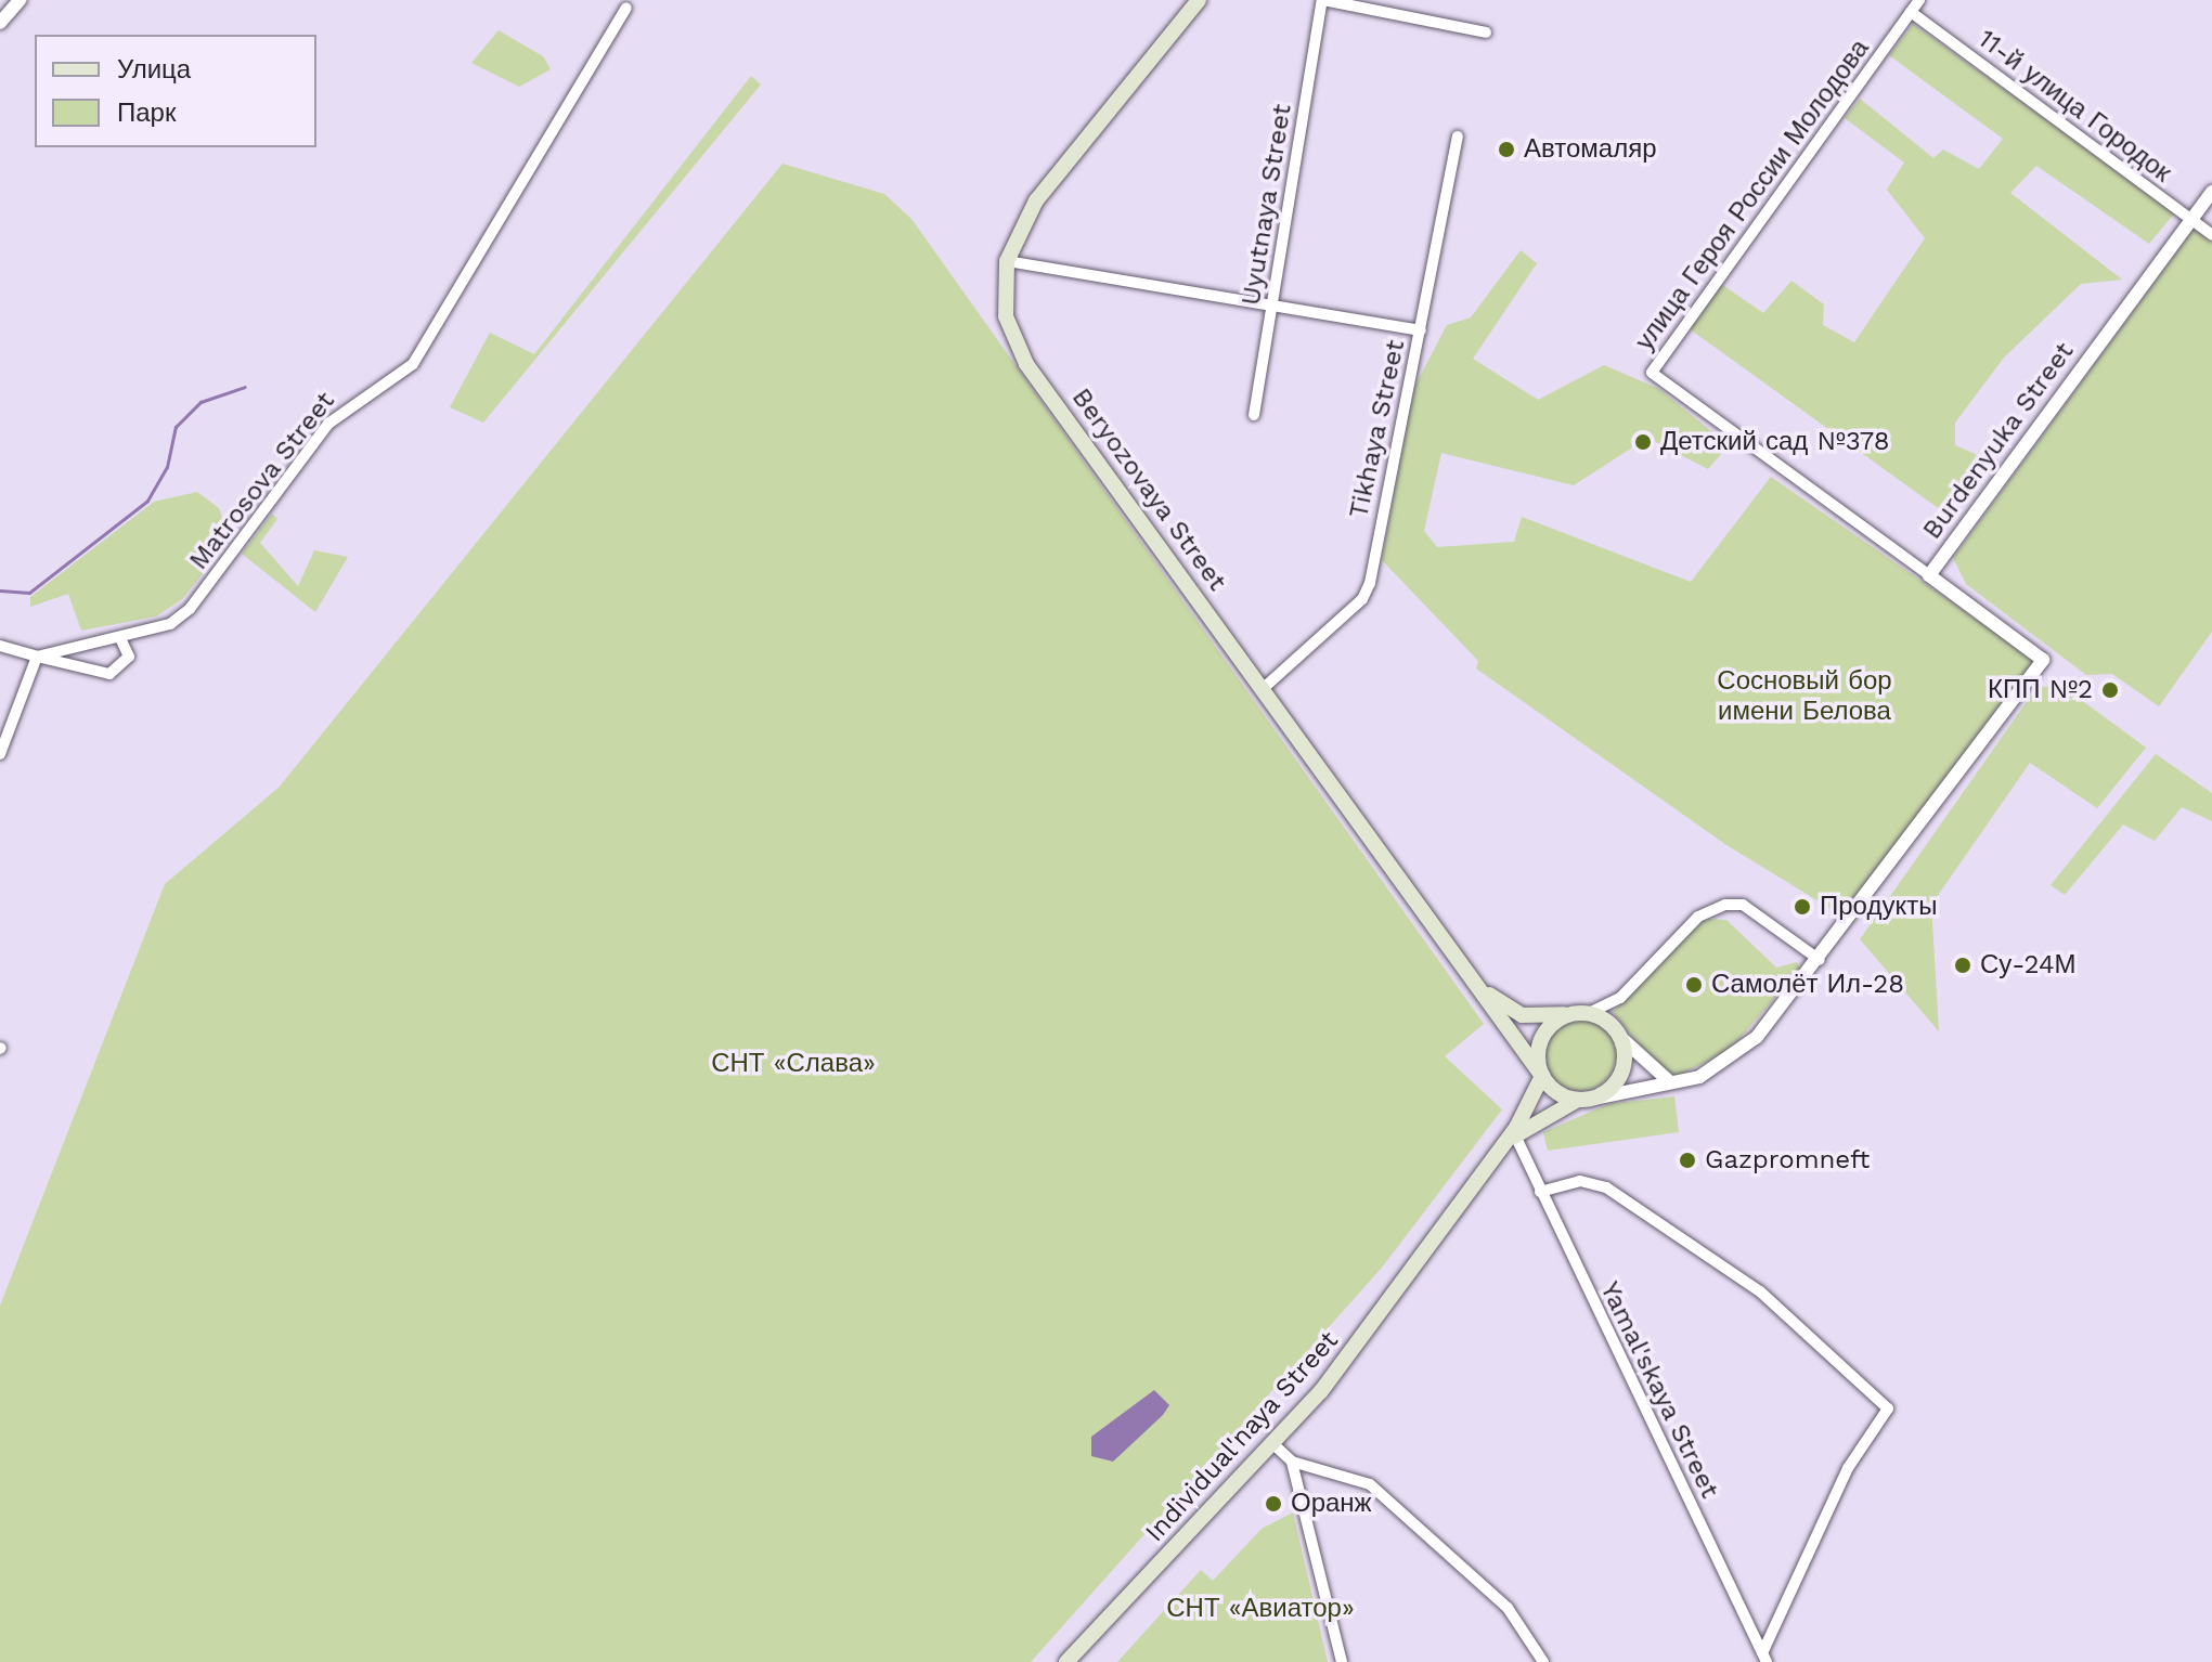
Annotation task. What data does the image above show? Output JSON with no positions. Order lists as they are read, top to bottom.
{
  "streets": {
    "main road": ["Beryozovaya Street", "Individual'naya Street"],
    "street": [
      "11-й улица Городок",
      "улица Героя России Молодова",
      "Uyutnaya Street",
      "Tikhaya Street",
      "Burdenyuka Street",
      "Matrosova Street",
      "Yamal'skaya Street"
    ]
  },
  "crossings": [
    ["11-й улица Городок", "улица Героя России Молодова"],
    ["11-й улица Городок", "Burdenyuka Street"],
    ["улица Героя России Молодова", "Burdenyuka Street"],
    ["Tikhaya Street", "Beryozovaya Street"],
    ["Beryozovaya Street", "Individual'naya Street"],
    ["Yamal'skaya Street", "Individual'naya Street"]
  ],
  "parks": ["Сосновый бор имени Белова", "СНТ «Слава»", "СНТ «Авиатор»"],
  "places": [
    "Автомаляр",
    "Детский сад №378",
    "КПП №2",
    "Продукты",
    "Су-24М",
    "Самолёт Ил-28",
    "Gazpromneft",
    "Оранж"
  ],
  "legend": ["Улица", "Парк"]
}
